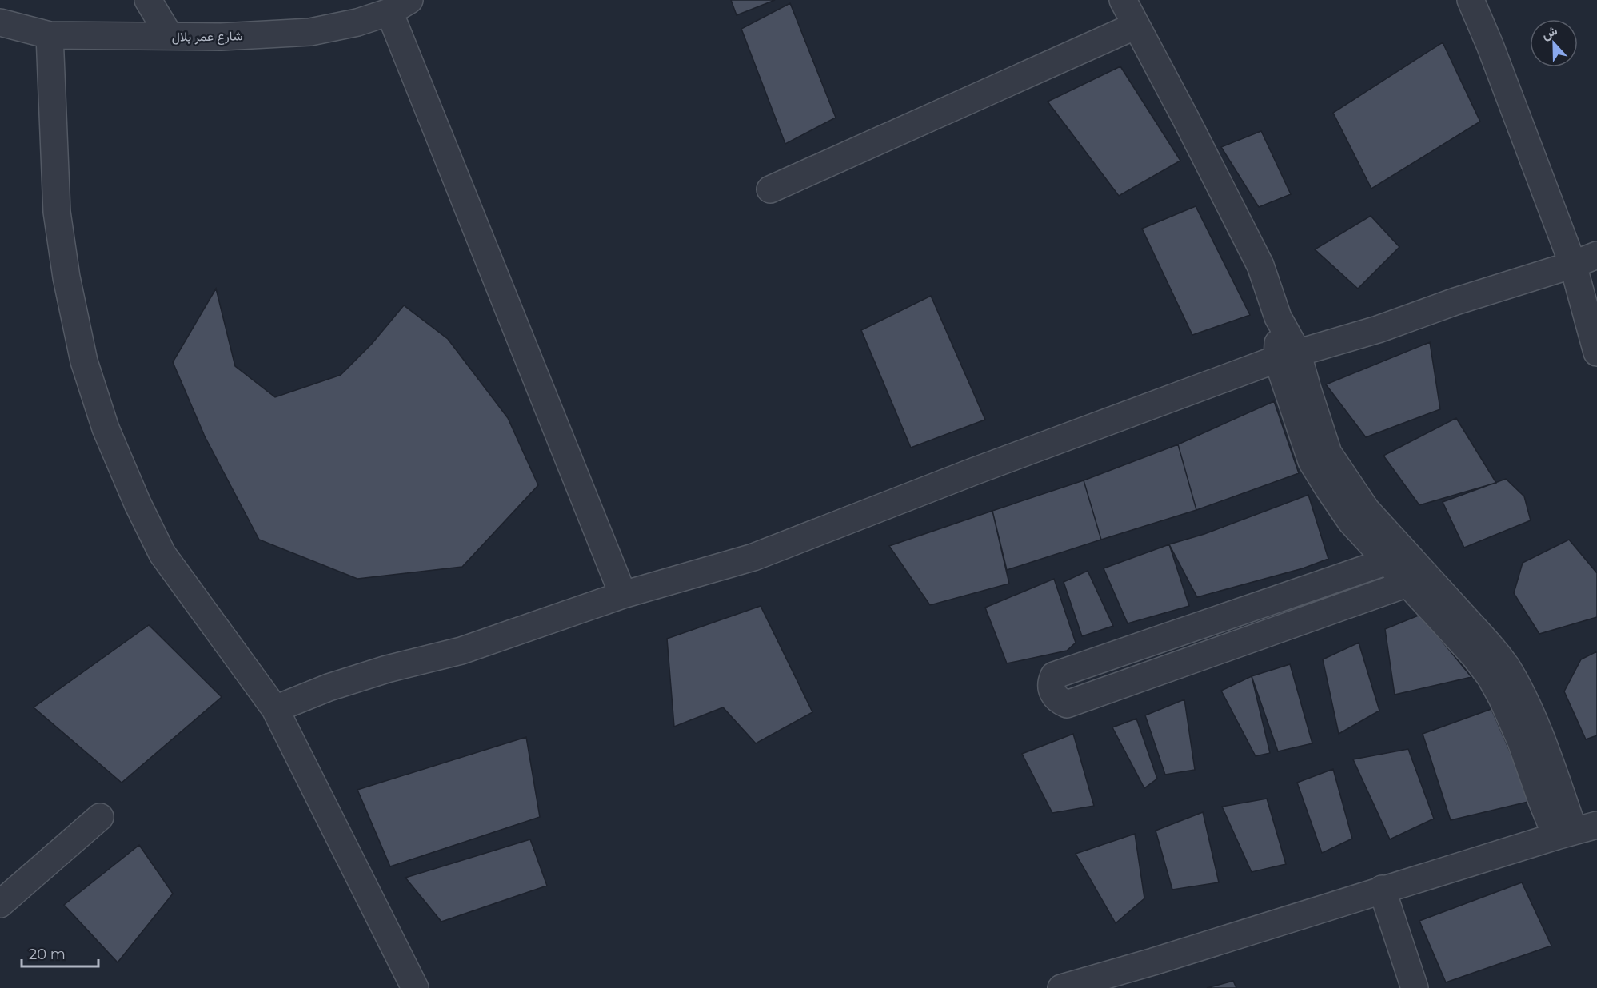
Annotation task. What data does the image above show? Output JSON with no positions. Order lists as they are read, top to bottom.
{
  "streets": {
    "street": ["شارع عمر بلال"]
  },
  "scale_bar": "20 m",
  "north": "top"
}
